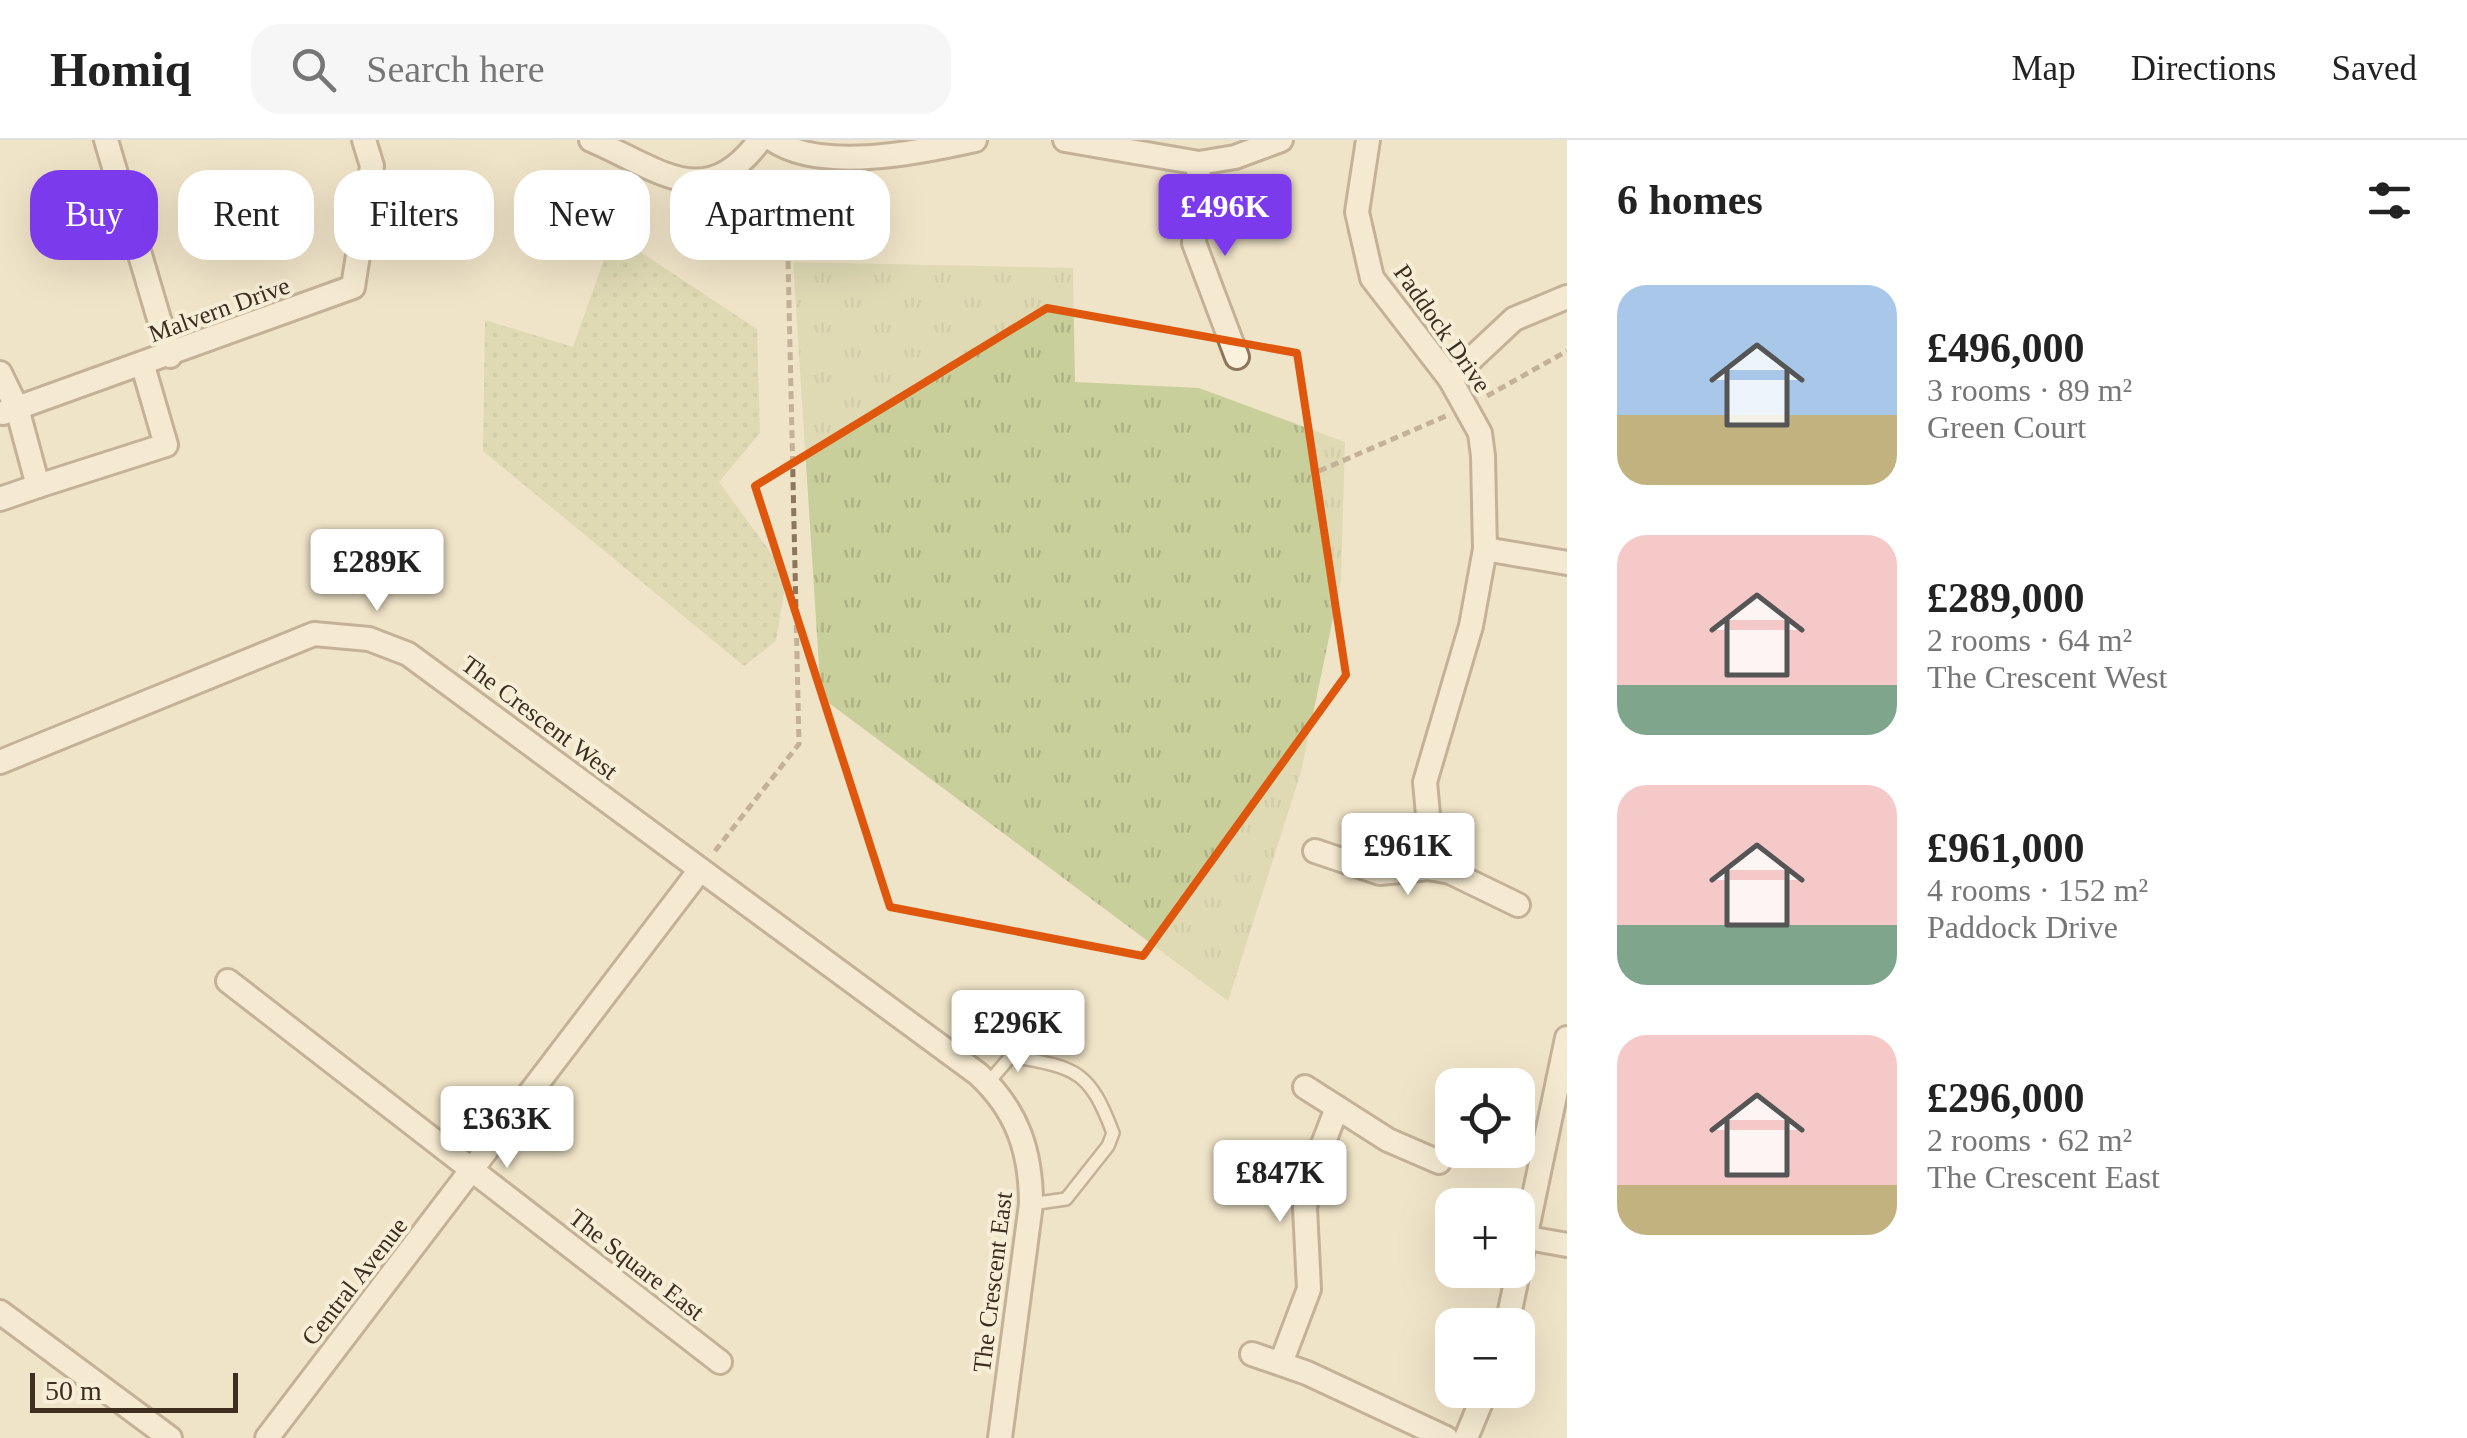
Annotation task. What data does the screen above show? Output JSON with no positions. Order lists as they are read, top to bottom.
{
  "streets": {
    "street": [
      "Malvern Drive",
      "Paddock Drive",
      "The Crescent West",
      "The Square East",
      "Central Avenue",
      "The Crescent East"
    ]
  },
  "crossings": [
    ["The Crescent West", "Central Avenue"],
    ["The Crescent West", "The Crescent East"],
    ["The Square East", "Central Avenue"],
    ["Central Avenue", "The Crescent East"]
  ],
  "scale_bar": "50 m",
  "page": {
    "header": "Homiq",
    "search": "Search here",
    "nav": ["Map", "Directions", "Saved"],
    "heading": "6 homes",
    "chip": [
      "Buy",
      "Rent",
      "Filters",
      "New",
      "Apartment"
    ],
    "price": [
      "£496K",
      "£289K",
      "£961K",
      "£296K",
      "£363K",
      "£847K"
    ],
    "list": [
      {
        "name": "£496,000",
        "note": "3 rooms · 89 m² · Green Court"
      },
      {
        "name": "£289,000",
        "note": "2 rooms · 64 m² · The Crescent West"
      },
      {
        "name": "£961,000",
        "note": "4 rooms · 152 m² · Paddock Drive"
      },
      {
        "name": "£296,000",
        "note": "2 rooms · 62 m² · The Crescent East"
      }
    ],
    "map_buttons": ["+", "−"],
    "scale": "50 m"
  }
}
